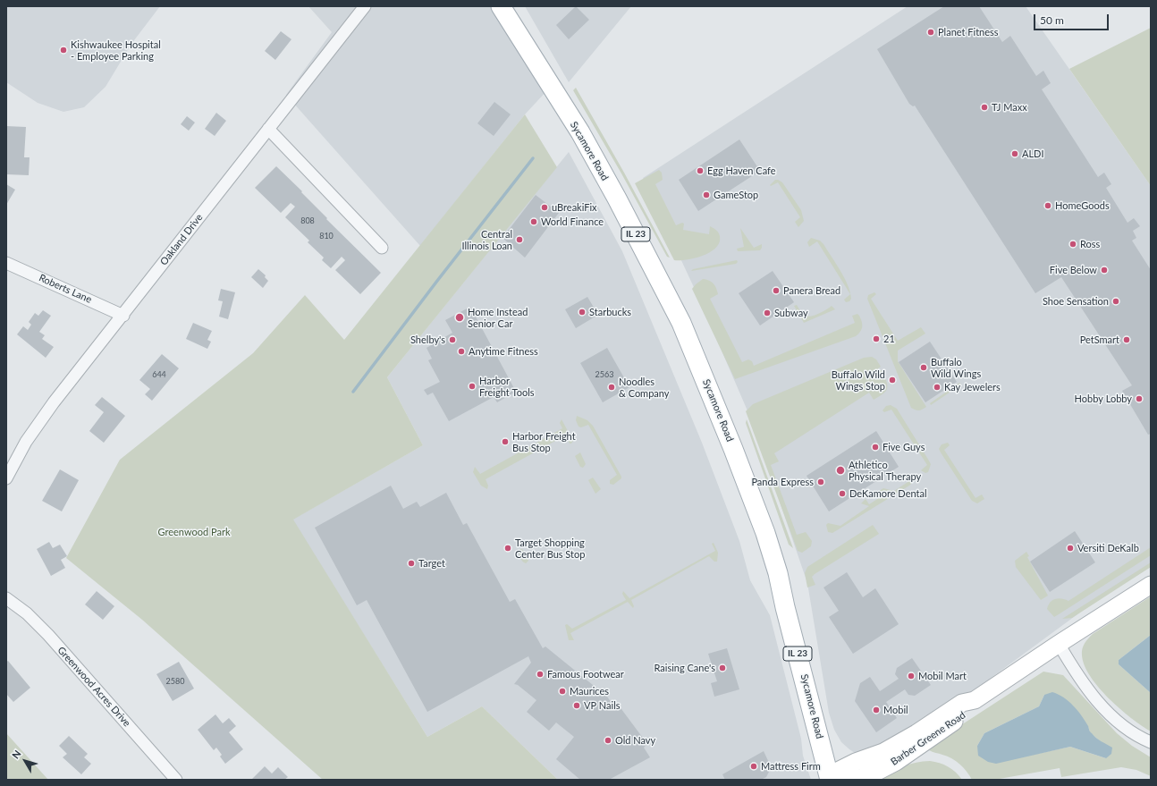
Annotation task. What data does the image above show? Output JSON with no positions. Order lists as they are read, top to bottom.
{
  "streets": {
    "main road": ["Sycamore Road", "IL 23", "Barber Greene Road"],
    "street": ["Oakland Drive", "Roberts Lane", "Greenwood Acres Drive"]
  },
  "crossings": [
    ["Sycamore Road", "Barber Greene Road"],
    ["Oakland Drive", "Roberts Lane"]
  ],
  "parks": ["Greenwood Park"],
  "places": [
    "Planet Fitness",
    "Kishwaukee Hospital - Employee Parking",
    "TJ Maxx",
    "ALDI",
    "Egg Haven Cafe",
    "GameStop",
    "HomeGoods",
    "uBreakiFix",
    "World Finance",
    "Central Illinois Loan",
    "Ross",
    "Five Below",
    "Panera Bread",
    "Shoe Sensation",
    "Starbucks",
    "Subway",
    "Home Instead Senior Car",
    "21",
    "Shelby's",
    "PetSmart",
    "Anytime Fitness",
    "Buffalo Wild Wings",
    "Buffalo Wild Wings Stop",
    "Harbor Freight Tools",
    "Noodles & Company",
    "Kay Jewelers",
    "Hobby Lobby",
    "Harbor Freight Bus Stop",
    "Five Guys",
    "Athletico Physical Therapy",
    "Panda Express",
    "DeKamore Dental",
    "Target Shopping Center Bus Stop",
    "Versiti DeKalb",
    "Target",
    "Raising Cane's",
    "Famous Footwear",
    "Mobil Mart",
    "Maurices",
    "VP Nails",
    "Mobil",
    "Old Navy",
    "Mattress Firm"
  ],
  "house_numbers": [
    "808",
    "810",
    "644",
    "2563",
    "2580"
  ],
  "scale_bar": "50 m",
  "north": "top left"
}
